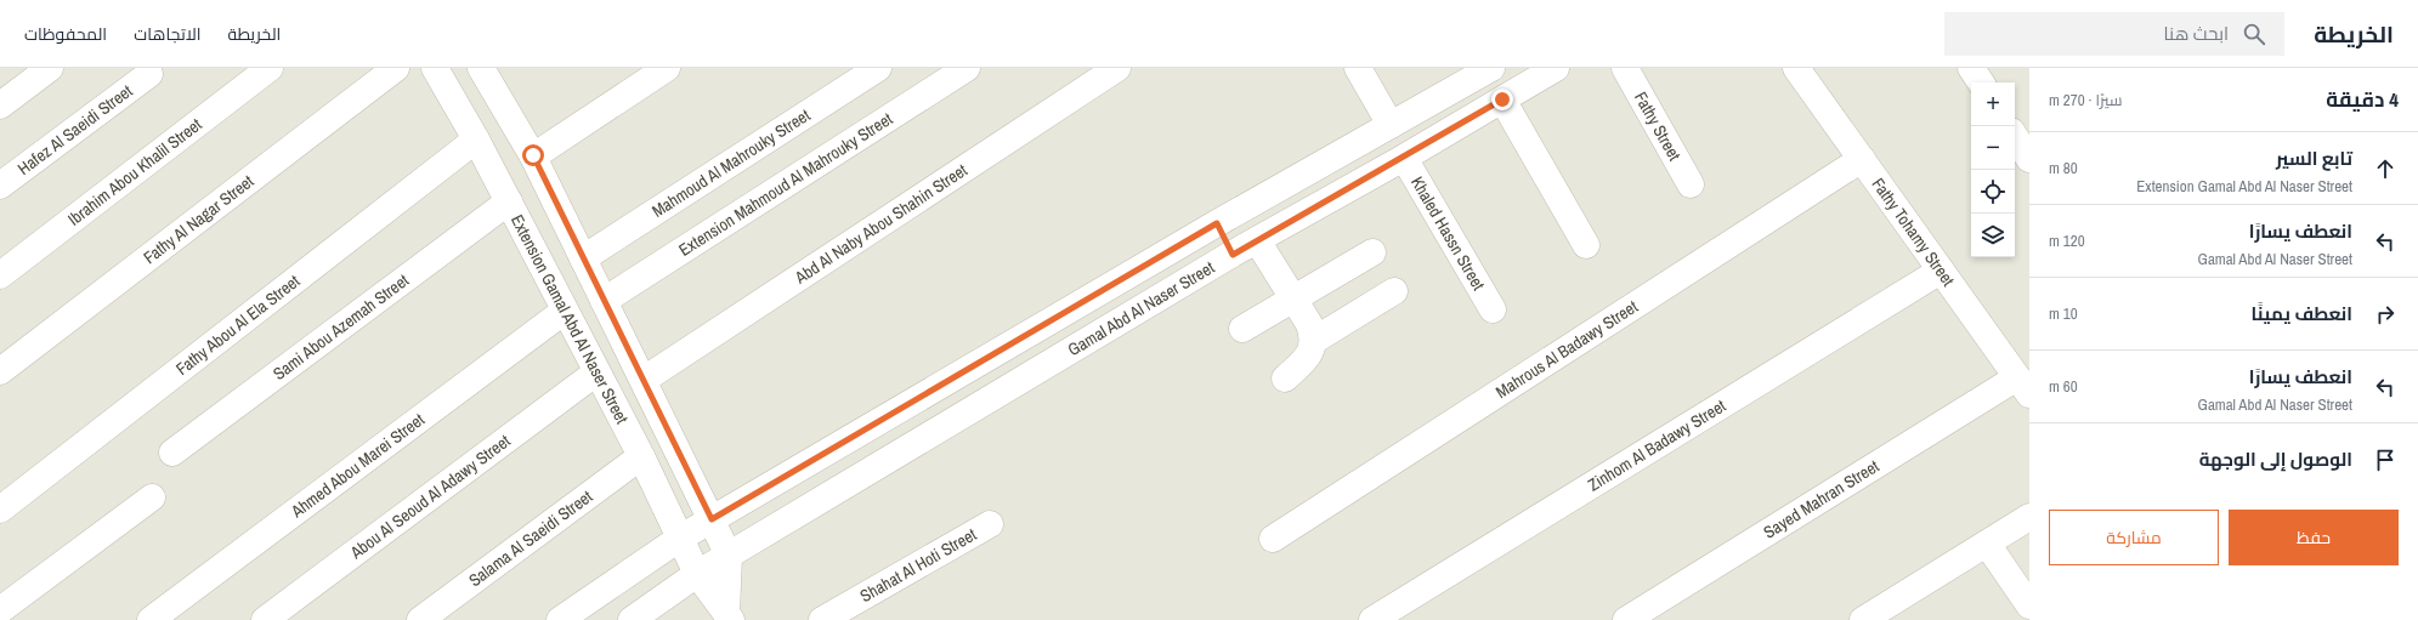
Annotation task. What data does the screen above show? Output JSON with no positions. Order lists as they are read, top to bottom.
{
  "streets": {
    "street": [
      "Fathy Street",
      "Hafez Al Saeidi Street",
      "Mahmoud Al Mahrouky Street",
      "Ibrahim Abou Khalil Street",
      "Extension Mahmoud Al Mahrouky Street",
      "Fathy Al Nagar Street",
      "Abd Al Naby Abou Shahin Street",
      "Fathy Tohamy Street",
      "Khaled Hassn Street",
      "Gamal Abd Al Naser Street",
      "Extension Gamal Abd Al Naser Street",
      "Fathy Abou Al Ela Street",
      "Sami Abou Azemah Street",
      "Mahrous Al Badawy Street",
      "Zinhom Al Badawy Street",
      "Ahmed Abou Marei Street",
      "Abou Al Seoud Al Adawy Street",
      "Sayed Mahran Street",
      "Salama Al Saeidi Street",
      "Shahat Al Hoti Street"
    ]
  },
  "crossings": [
    ["Fathy Tohamy Street", "Mahrous Al Badawy Street"],
    ["Fathy Tohamy Street", "Zinhom Al Badawy Street"],
    ["Fathy Tohamy Street", "Sayed Mahran Street"],
    ["Khaled Hassn Street", "Gamal Abd Al Naser Street"],
    ["Gamal Abd Al Naser Street", "Extension Gamal Abd Al Naser Street"],
    ["Extension Gamal Abd Al Naser Street", "Fathy Abou Al Ela Street"],
    ["Extension Gamal Abd Al Naser Street", "Sami Abou Azemah Street"],
    ["Extension Gamal Abd Al Naser Street", "Ahmed Abou Marei Street"],
    ["Extension Gamal Abd Al Naser Street", "Abou Al Seoud Al Adawy Street"],
    ["Extension Gamal Abd Al Naser Street", "Salama Al Saeidi Street"]
  ],
  "page": {
    "header": "الخريطة",
    "search": "ابحث هنا",
    "nav": ["الخريطة", "الاتجاهات", "المحفوظات"],
    "heading": ["4 دقيقة", "سيرًا · 270 m"],
    "map_buttons": ["+", "−"],
    "list": [
      ["تابع السير", "Extension Gamal Abd Al Naser Street", "80 m"],
      ["انعطف يسارًا", "Gamal Abd Al Naser Street", "120 m"],
      ["انعطف يمينًا", "10 m"],
      ["انعطف يسارًا", "Gamal Abd Al Naser Street", "60 m"],
      "الوصول إلى الوجهة"
    ],
    "buttons": ["حفظ", "مشاركة"]
  }
}
